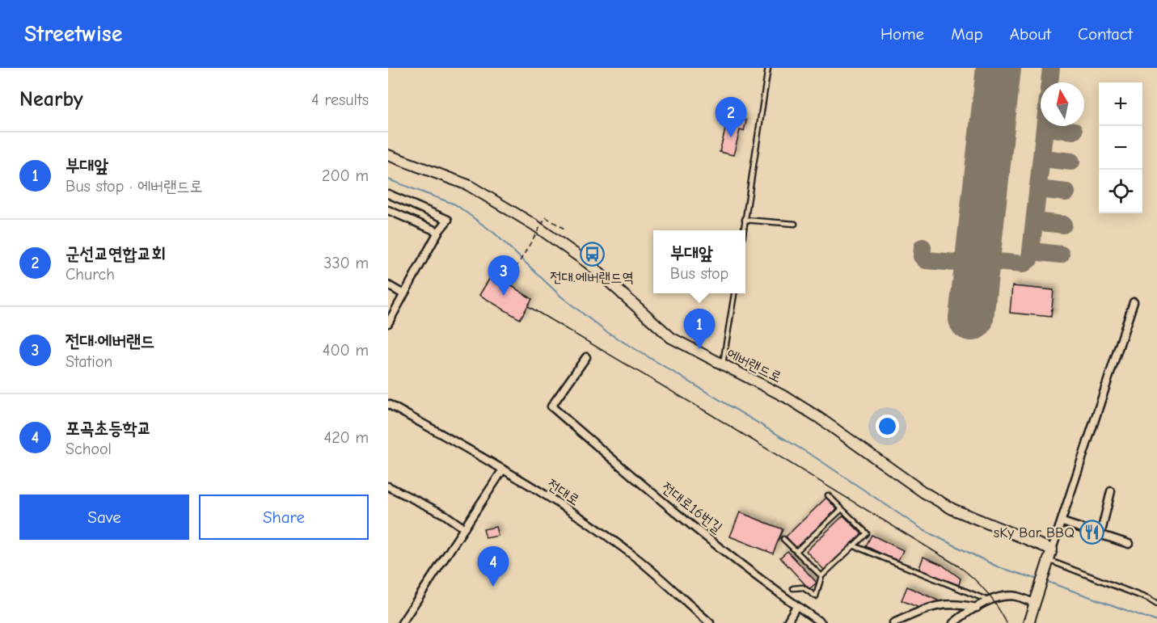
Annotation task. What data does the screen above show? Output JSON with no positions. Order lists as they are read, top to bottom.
{
  "streets": {
    "street": ["에버랜드로", "전대로", "전대로16번길"]
  },
  "places": {
    "bus stop": ["전대.에버랜드역"],
    "restaurant": ["sKy Bar BBQ"]
  },
  "north": "top",
  "page": {
    "header": "Streetwise",
    "nav": [
      "Home",
      "Map",
      "About",
      "Contact"
    ],
    "heading": ["Nearby", "4 results"],
    "map_buttons": ["+", "−"],
    "pins": [
      "2",
      "3",
      "1",
      "4"
    ],
    "list": [
      {
        "mark": "1",
        "name": "부대앞",
        "note": "Bus stop · 에버랜드로",
        "value": "200 m"
      },
      {
        "mark": "2",
        "name": "군선교연합교회",
        "note": "Church",
        "value": "330 m"
      },
      {
        "mark": "3",
        "name": "전대·에버랜드",
        "note": "Station",
        "value": "400 m"
      },
      {
        "mark": "4",
        "name": "포곡초등학교",
        "note": "School",
        "value": "420 m"
      }
    ],
    "popup": ["부대앞", "Bus stop"],
    "buttons": ["Save", "Share"]
  }
}
